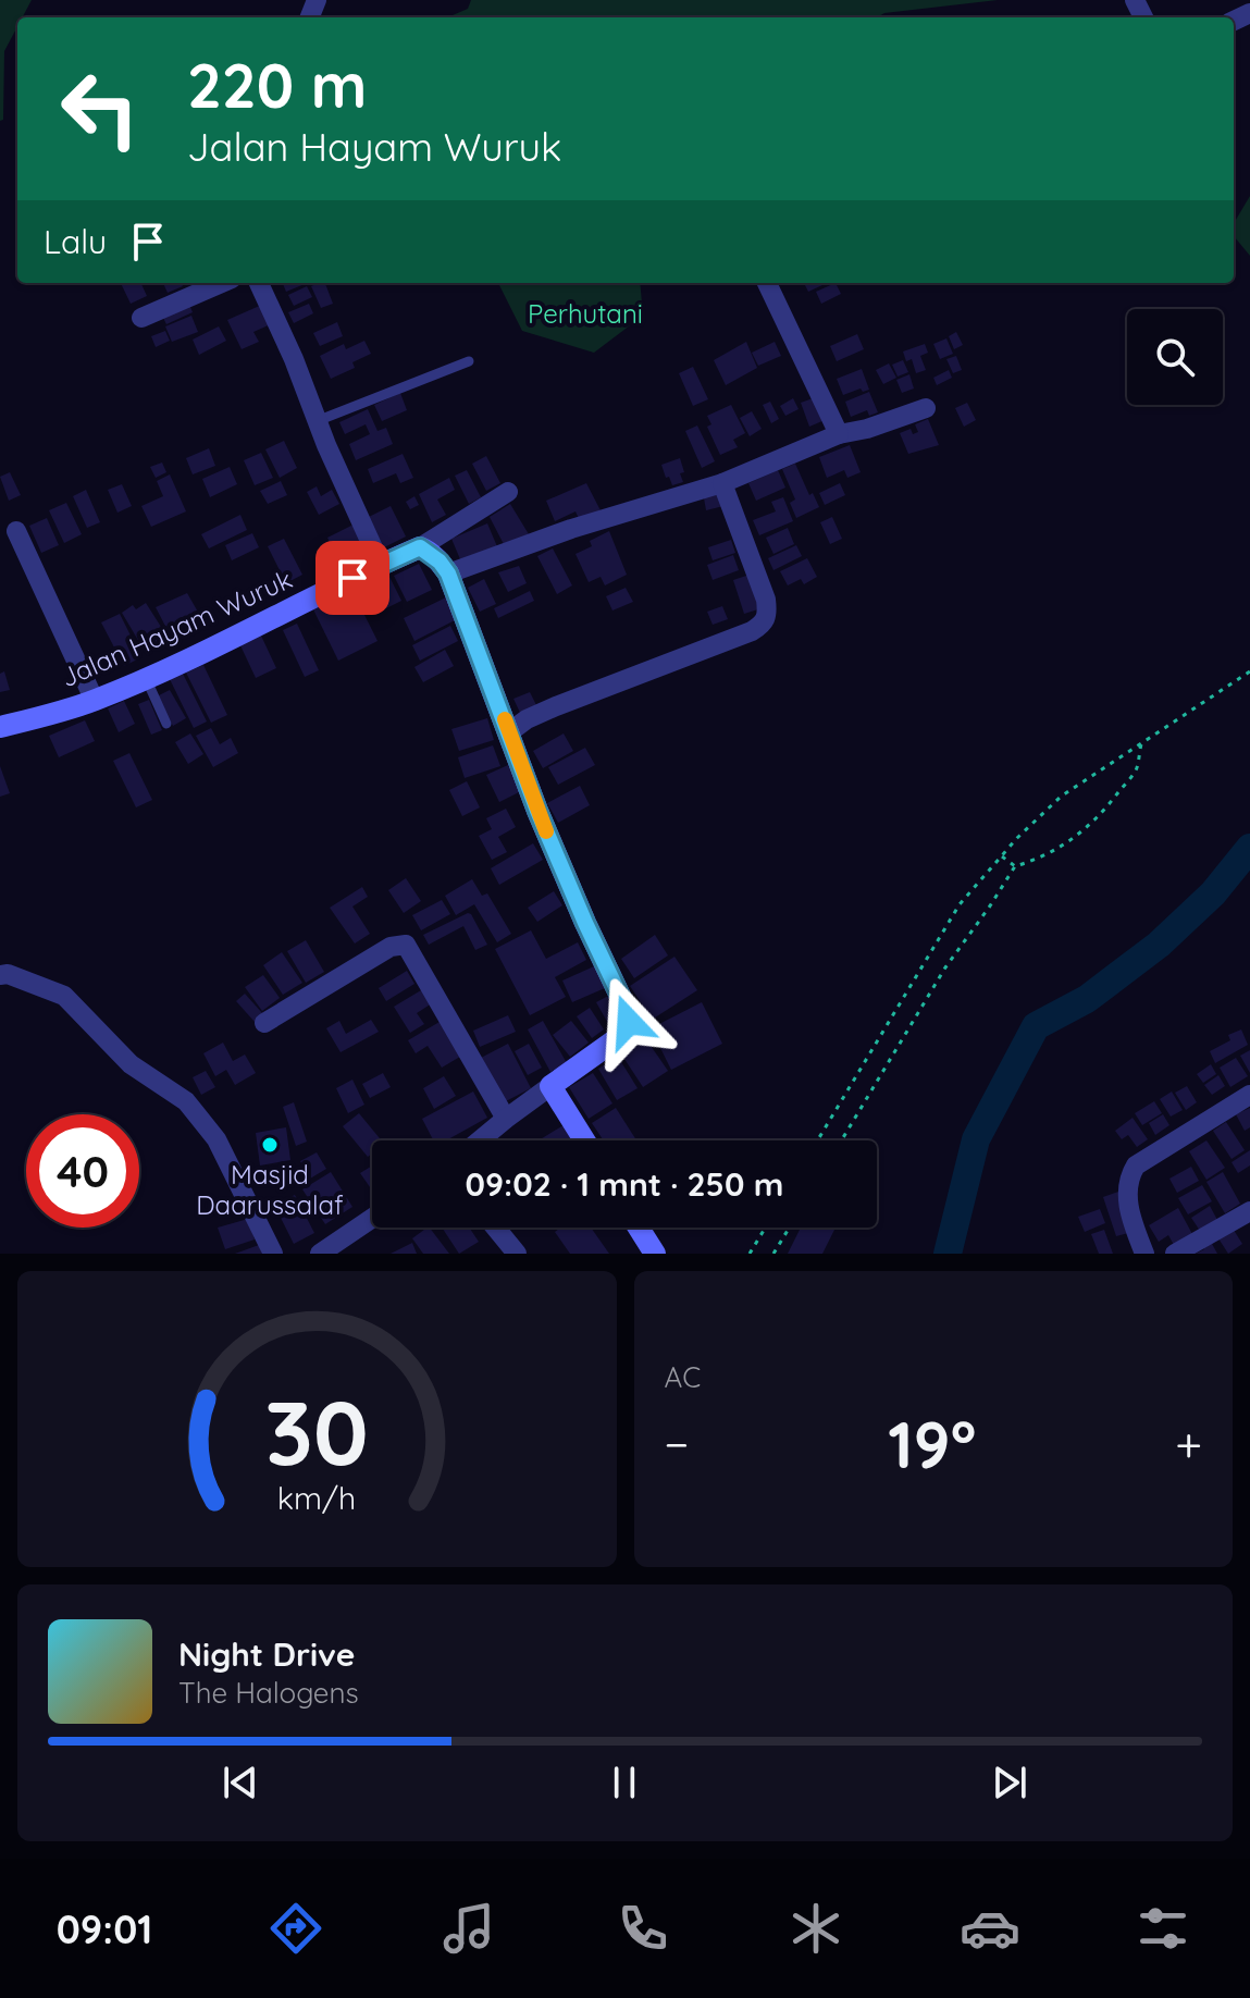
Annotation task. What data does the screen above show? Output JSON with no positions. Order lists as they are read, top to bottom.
{
  "streets": {
    "street": ["Jalan Hayam Wuruk"]
  },
  "parks": ["Perhutani"],
  "places": ["Masjid Daarussalaf"],
  "page": {
    "turn": ["220 m", "Jalan Hayam Wuruk"],
    "then": "Lalu",
    "limit": "40",
    "trip": "09:02 · 1 mnt · 250 m",
    "tile": "AC",
    "heat": ["−", "19°", "+"],
    "song": ["Night Drive", "The Halogens"],
    "tabs": "09:01",
    "gauge": ["30", "km/h"]
  }
}
